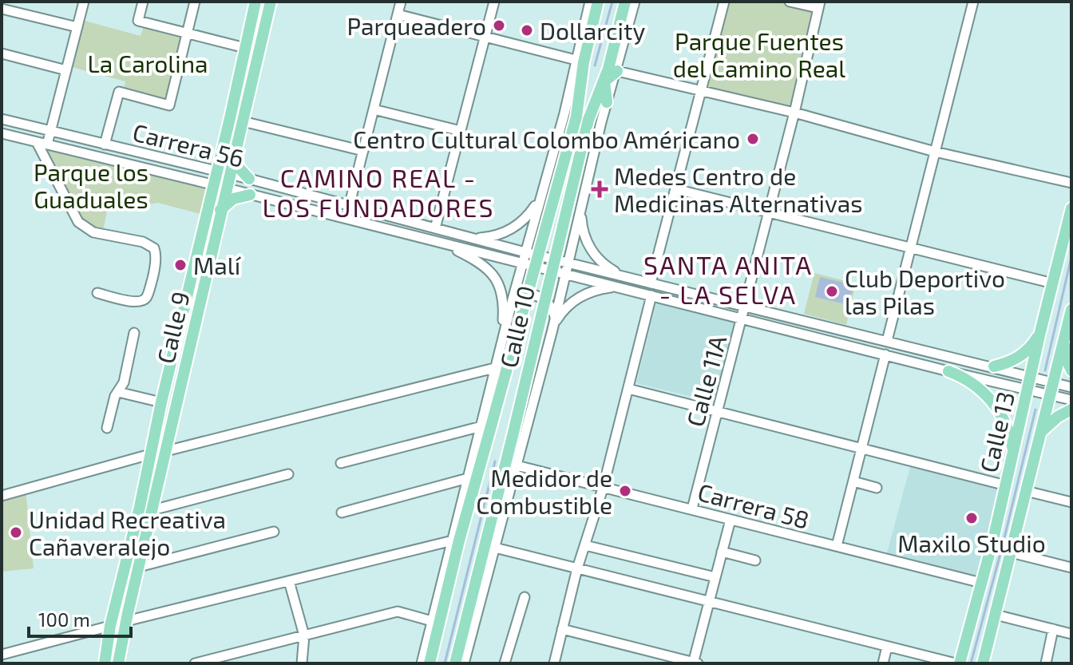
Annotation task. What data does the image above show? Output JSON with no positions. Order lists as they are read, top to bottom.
{
  "streets": {
    "main road": ["Calle 10", "Calle 9", "Calle 13"],
    "street": ["Carrera 56", "Calle 11A", "Carrera 58"]
  },
  "crossings": [
    ["Carrera 56", "Calle 10"],
    ["Carrera 56", "Calle 9"],
    ["Carrera 56", "Calle 11A"],
    ["Carrera 56", "Calle 13"],
    ["Calle 10", "Carrera 58"],
    ["Calle 11A", "Carrera 58"],
    ["Calle 13", "Carrera 58"]
  ],
  "districts": ["CAMINO REAL - LOS FUNDADORES", "SANTA ANITA - LA SELVA"],
  "parks": ["Parque Fuentes del Camino Real", "La Carolina", "Parque los Guaduales"],
  "places": {
    "other": [
      "Parqueadero",
      "Dollarcity",
      "Centro Cultural Colombo Américano",
      "Malí",
      "Club Deportivo las Pilas",
      "Medidor de Combustible",
      "Maxilo Studio",
      "Unidad Recreativa Cañaveralejo"
    ],
    "health": ["Medes Centro de Medicinas Alternativas"]
  },
  "scale_bar": "100 m"
}
